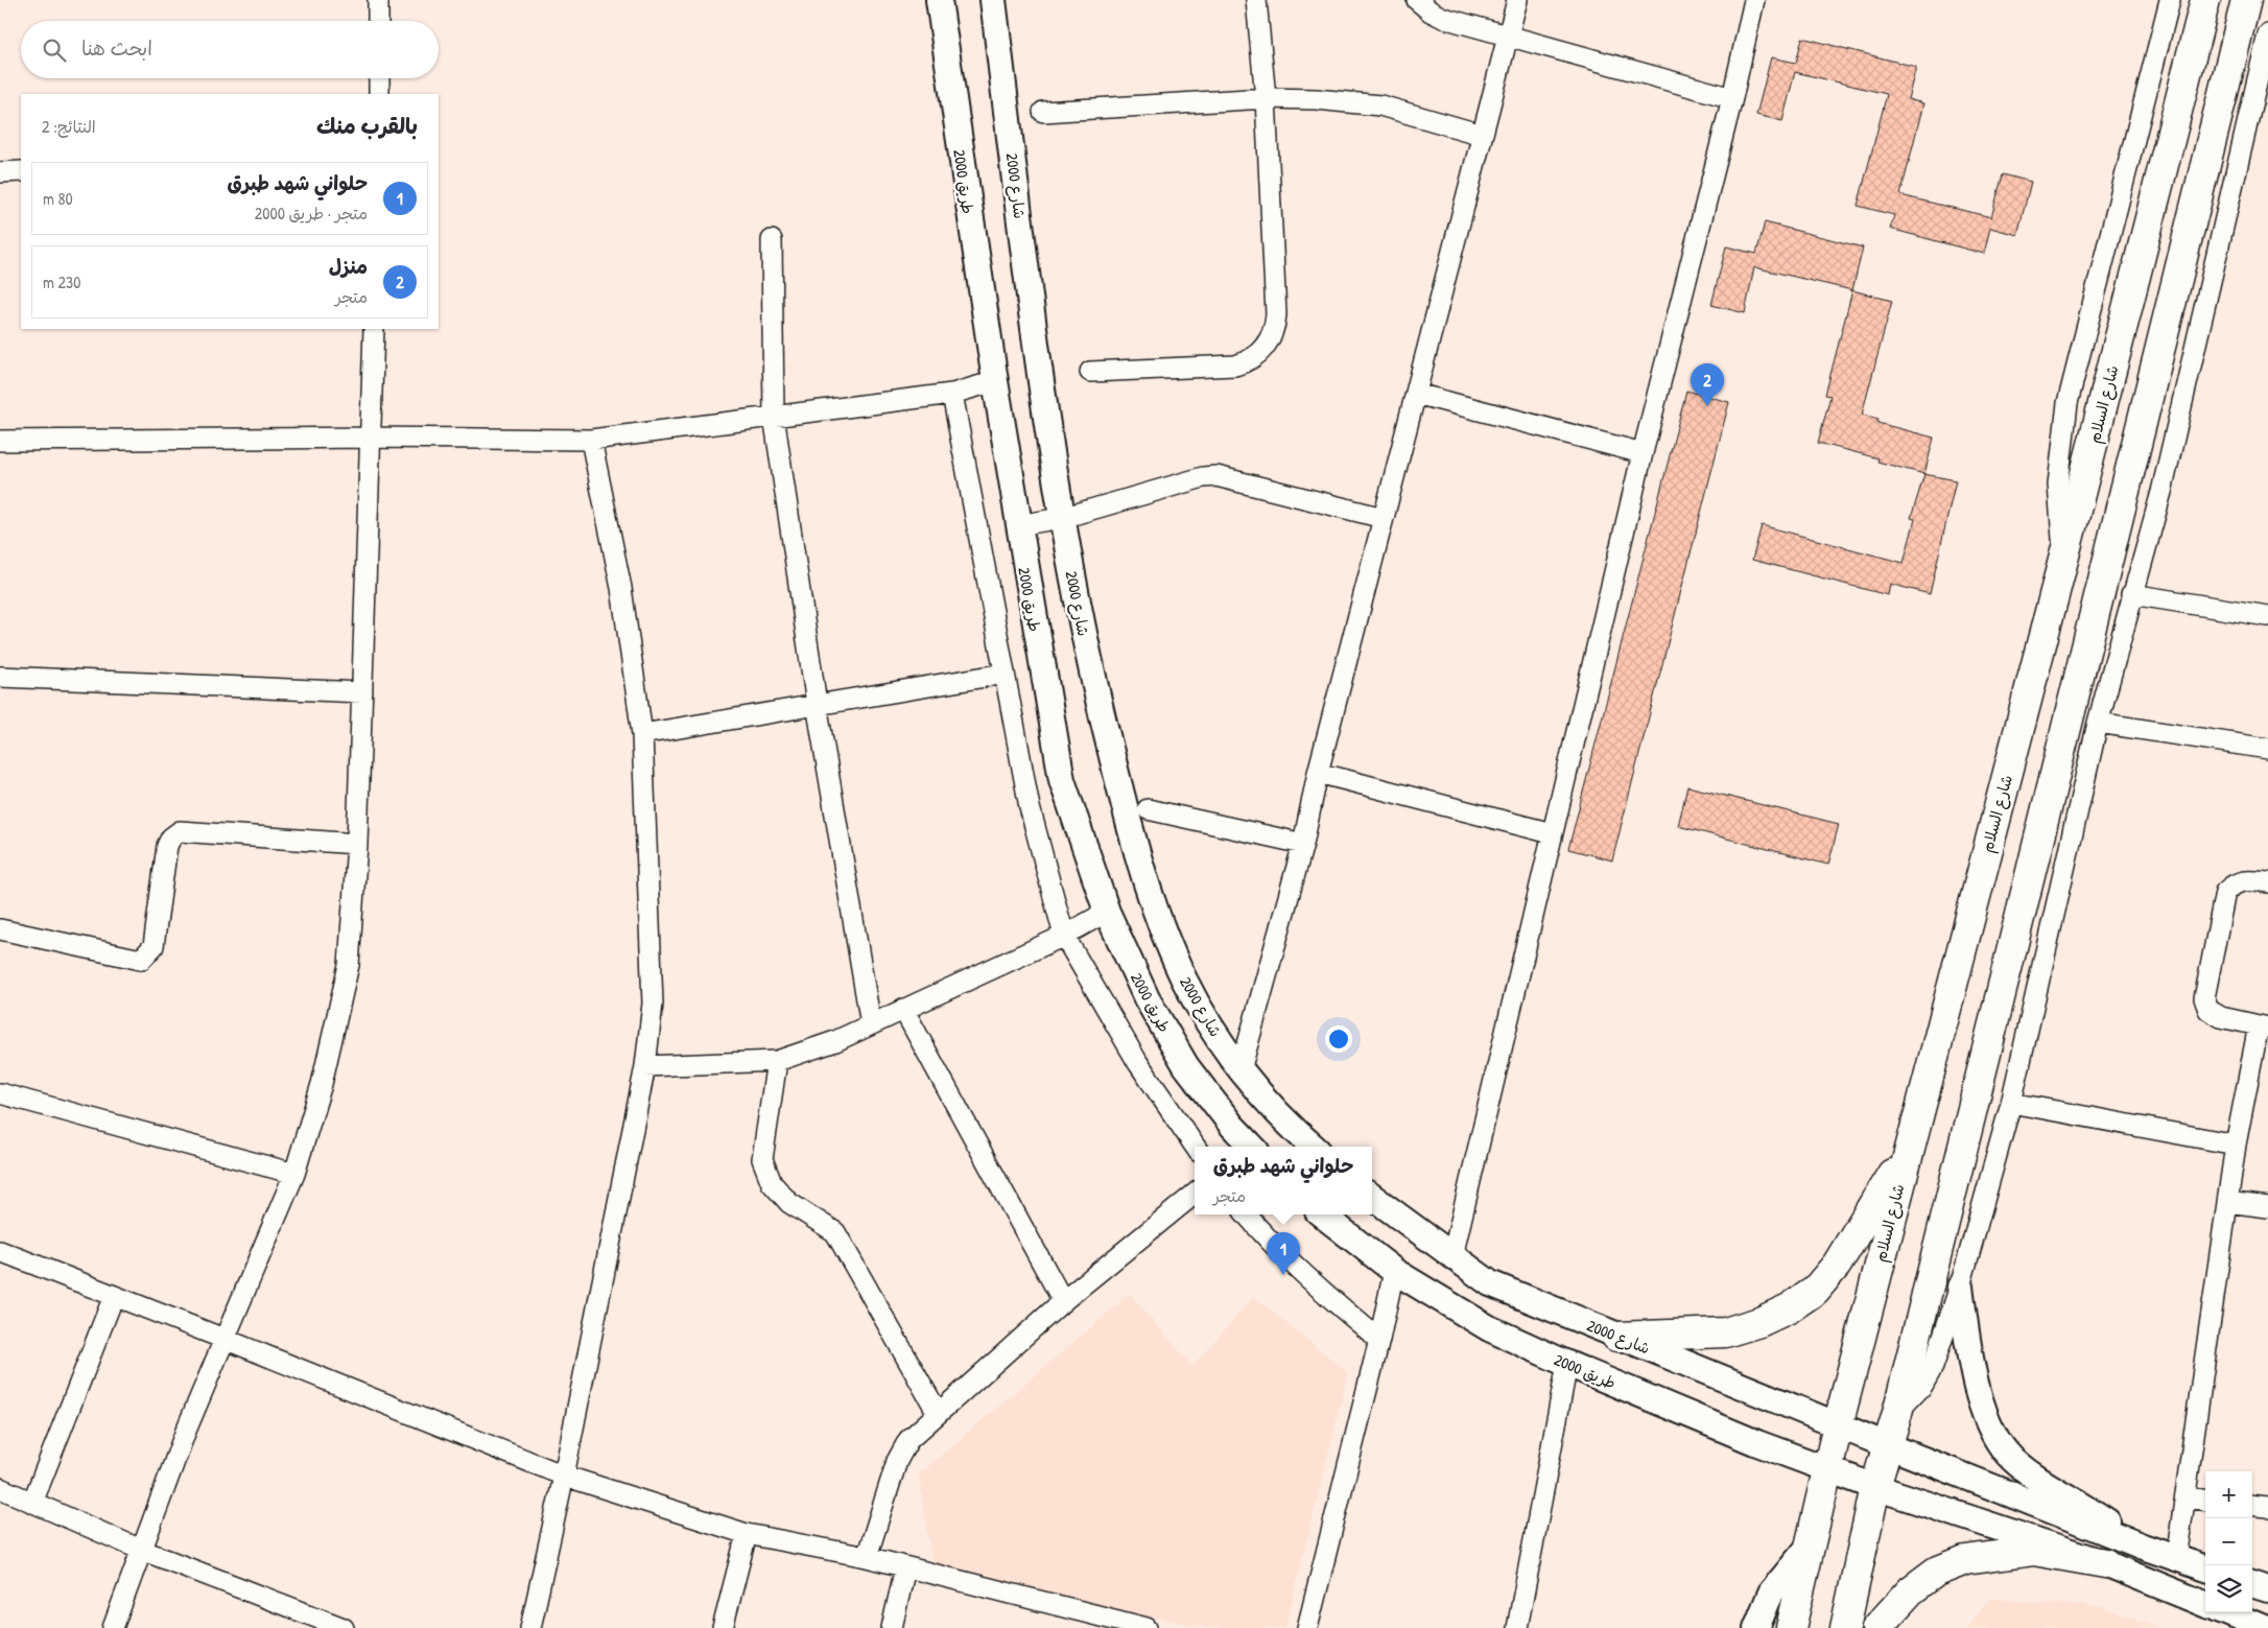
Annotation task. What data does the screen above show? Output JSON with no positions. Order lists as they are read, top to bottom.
{
  "streets": {
    "highway": ["شارع السلام"],
    "street": ["طريق 2000", "شارع 2000"]
  },
  "crossings": [
    ["طريق 2000", "شارع السلام"],
    ["شارع 2000", "شارع السلام"]
  ],
  "page": {
    "search": "ابحث هنا",
    "heading": ["بالقرب منك", "النتائج: 2"],
    "list": [
      {
        "mark": "1",
        "name": "حلواني شهد طبرق",
        "note": "متجر · طريق 2000",
        "value": "80 m"
      },
      {
        "mark": "2",
        "name": "منزل",
        "note": "متجر",
        "value": "230 m"
      }
    ],
    "pins": ["2", "1"],
    "popup": ["حلواني شهد طبرق", "متجر"],
    "map_buttons": ["+", "−"]
  }
}
